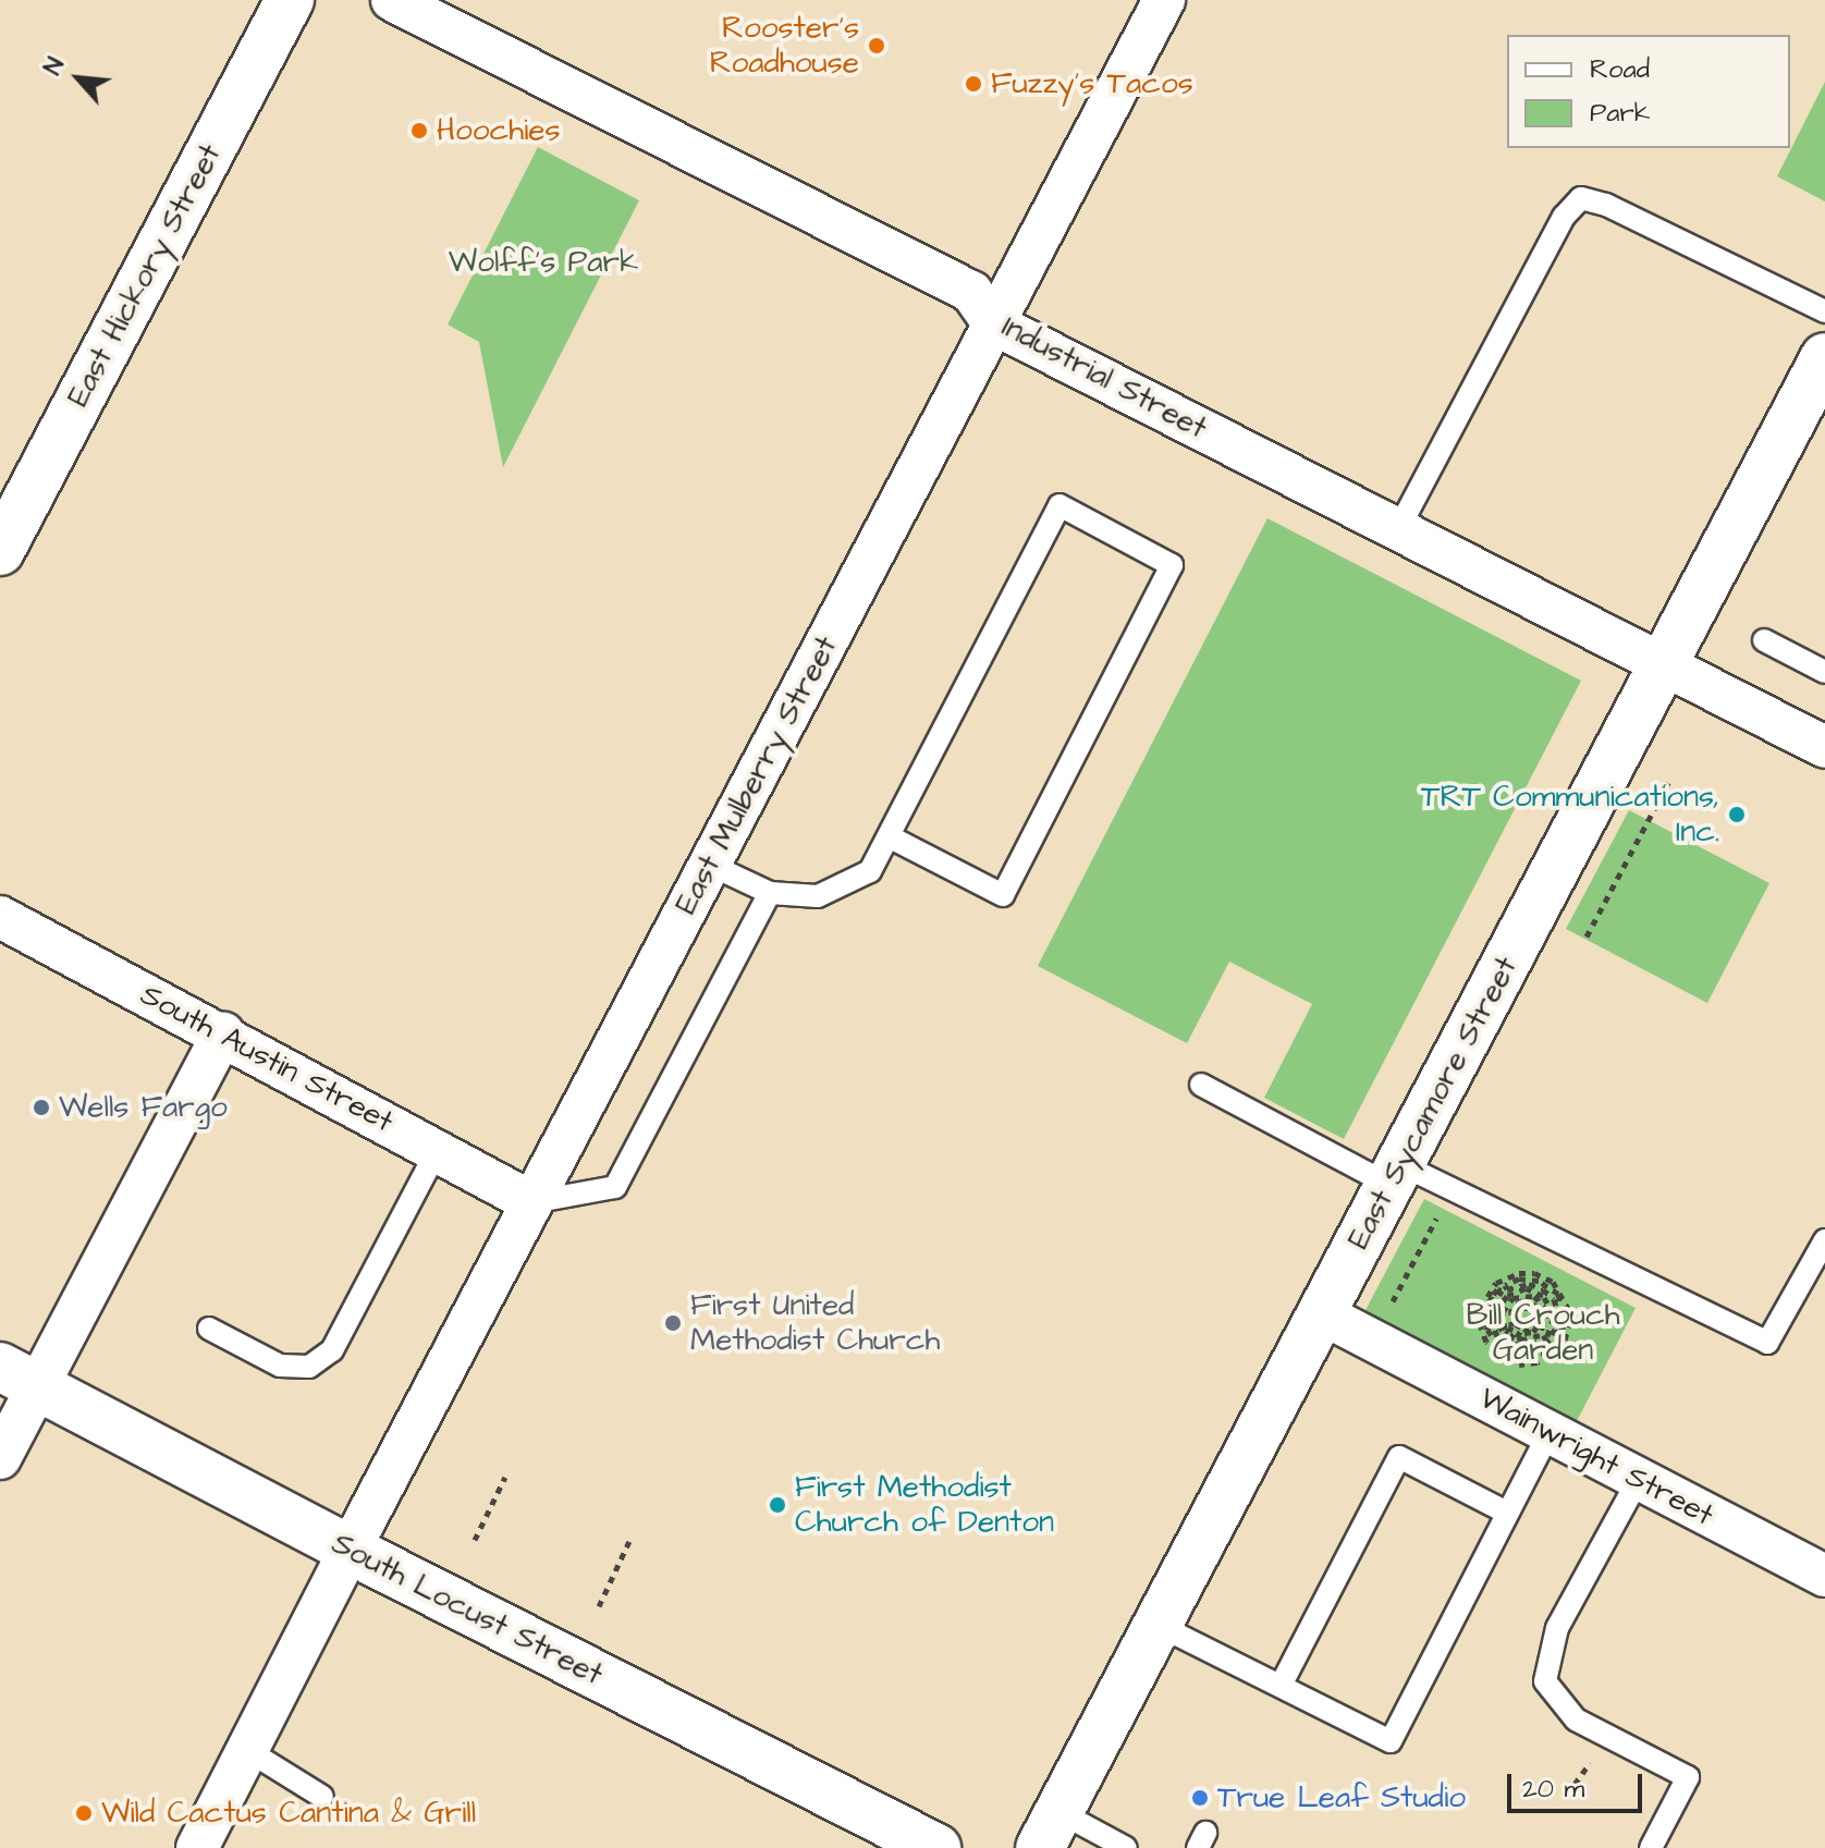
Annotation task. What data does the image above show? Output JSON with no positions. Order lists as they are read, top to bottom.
{
  "streets": {
    "street": [
      "East Hickory Street",
      "Industrial Street",
      "East Mulberry Street",
      "South Austin Street",
      "East Sycamore Street",
      "Wainwright Street",
      "South Locust Street"
    ]
  },
  "crossings": [
    ["Industrial Street", "East Mulberry Street"],
    ["Industrial Street", "East Sycamore Street"],
    ["East Mulberry Street", "South Austin Street"],
    ["East Mulberry Street", "South Locust Street"],
    ["East Sycamore Street", "Wainwright Street"]
  ],
  "parks": ["Wolff’s Park", "Bill Crouch Garden"],
  "places": [
    "Rooster's Roadhouse",
    "Fuzzy's Tacos",
    "Hoochies",
    "TRT Communications, Inc.",
    "Wells Fargo",
    "First United Methodist Church",
    "First Methodist Church of Denton",
    "True Leaf Studio",
    "Wild Cactus Cantina & Grill"
  ],
  "legend": ["Road", "Park"],
  "scale_bar": "20 m",
  "north": "top left"
}
